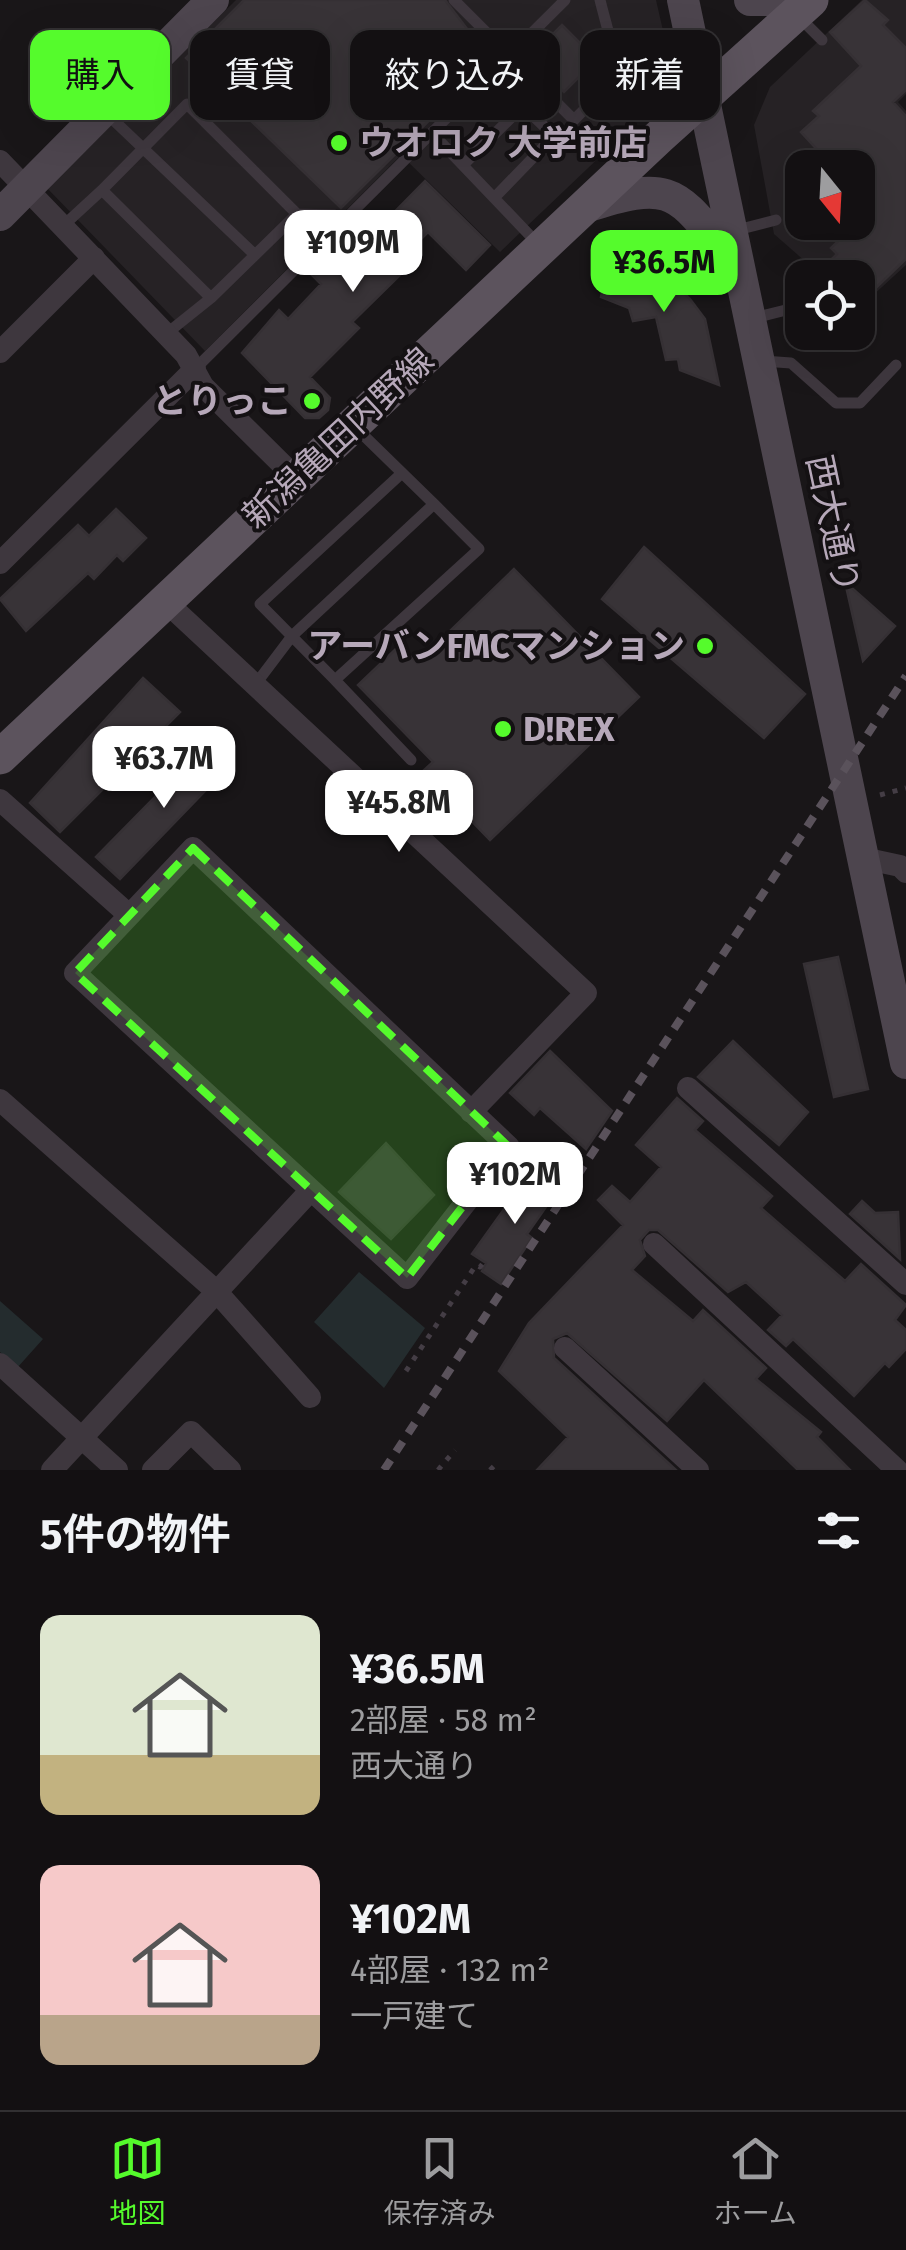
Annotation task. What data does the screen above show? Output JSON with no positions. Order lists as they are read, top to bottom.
{
  "streets": {
    "main road": ["新潟亀田内野線"],
    "street": ["西大通り"]
  },
  "places": [
    "ウオロク 大学前店",
    "とりっこ",
    "アーバンFMCマンション",
    "D!REX"
  ],
  "north": "bottom",
  "page": {
    "chip": [
      "購入",
      "賃貸",
      "絞り込み",
      "新着"
    ],
    "price": [
      "¥109M",
      "¥36.5M",
      "¥63.7M",
      "¥45.8M",
      "¥102M"
    ],
    "heading": "5件の物件",
    "list": [
      {
        "name": "¥36.5M",
        "note": "2部屋 · 58 m² · 西大通り"
      },
      {
        "name": "¥102M",
        "note": "4部屋 · 132 m² · 一戸建て"
      }
    ],
    "tabs": ["地図", "保存済み", "ホーム"]
  }
}
